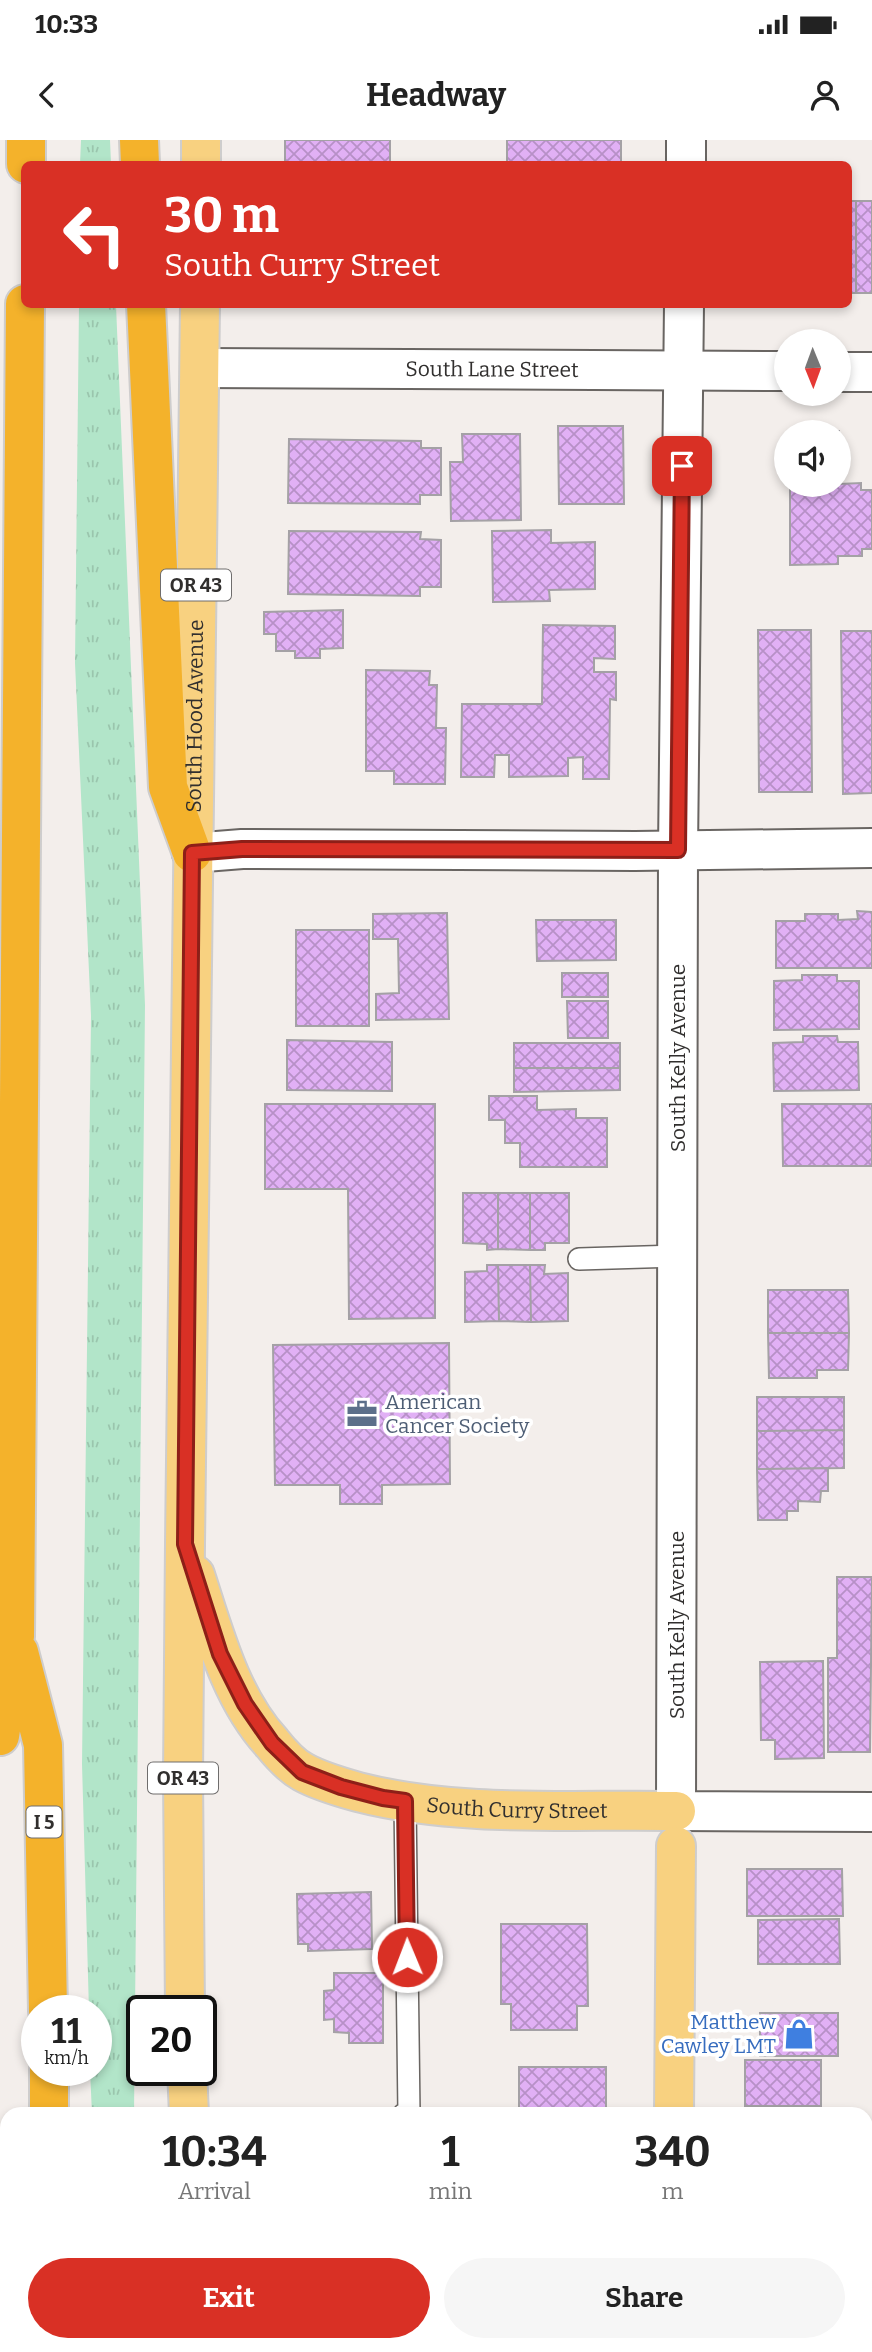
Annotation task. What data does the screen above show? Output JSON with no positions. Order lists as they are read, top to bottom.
{
  "streets": {
    "highway": ["I 5"],
    "main road": [
      "OR 43",
      "South Hood Avenue",
      "South Kelly Avenue",
      "South Curry Street"
    ],
    "street": ["South Lane Street"]
  },
  "crossings": [
    ["South Lane Street", "South Hood Avenue"],
    ["South Lane Street", "South Kelly Avenue"],
    ["South Hood Avenue", "South Curry Street"],
    ["South Kelly Avenue", "South Curry Street"]
  ],
  "places": {
    "office": ["American Cancer Society"],
    "shop": ["Matthew Cawley LMT"]
  },
  "north": "bottom",
  "page": {
    "status": "10:33",
    "header": "Headway",
    "turn": ["30 m", "South Curry Street"],
    "speed": "11 km/h",
    "limit": "20",
    "eta": [
      "10:34",
      "Arrival",
      "1",
      "min",
      "340",
      "m"
    ],
    "buttons": ["Exit", "Share"]
  }
}
